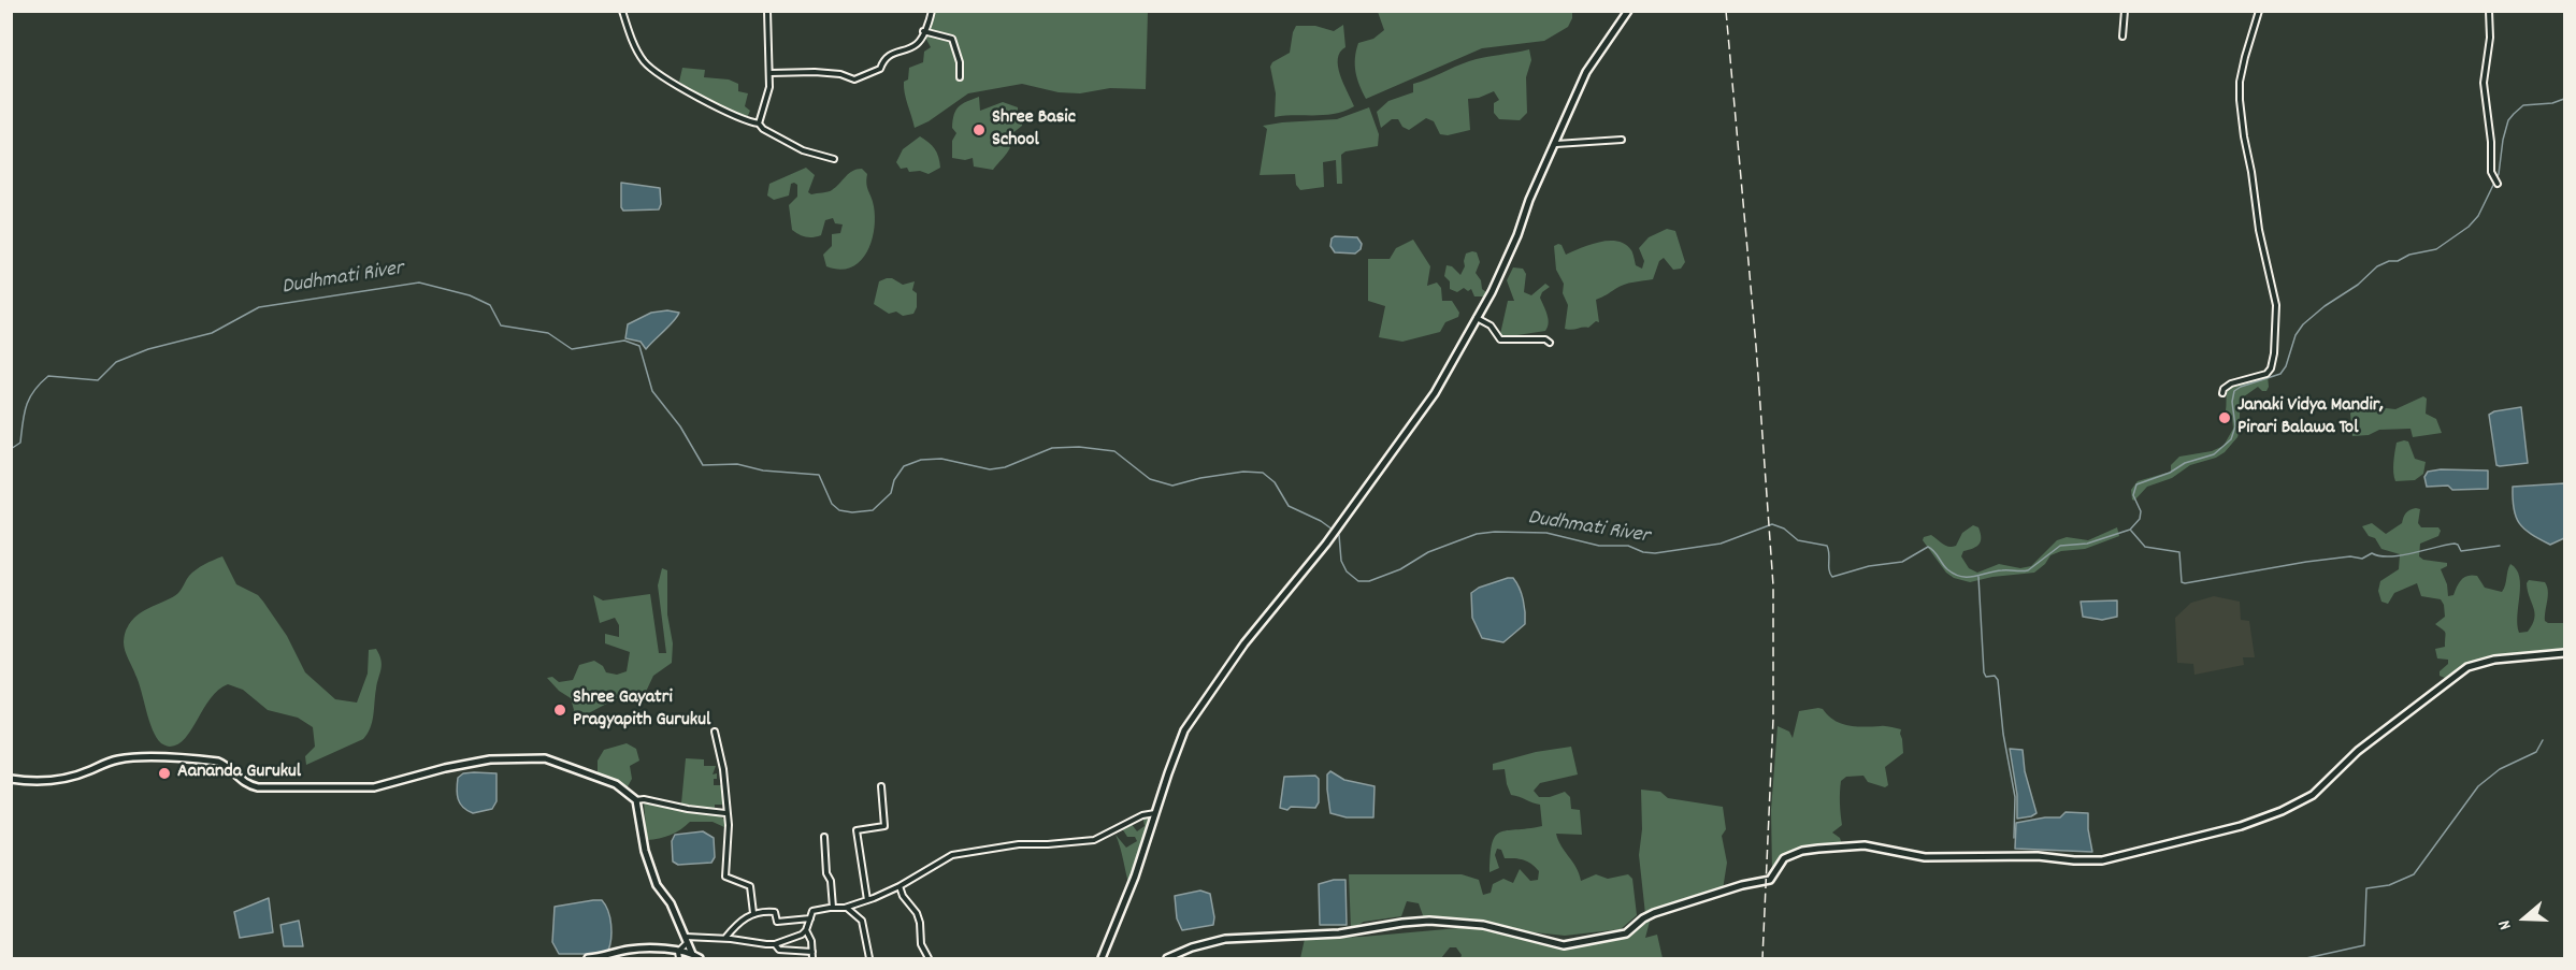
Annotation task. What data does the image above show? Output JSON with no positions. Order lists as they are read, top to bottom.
{
  "water": ["Dudhmati River"],
  "places": [
    "Shree Basic School",
    "Janaki Vidya Mandir, Pirari Balawa Tol",
    "Shree Gayatri Pragyapith Gurukul",
    "Aananda Gurukul"
  ],
  "north": "left"
}
